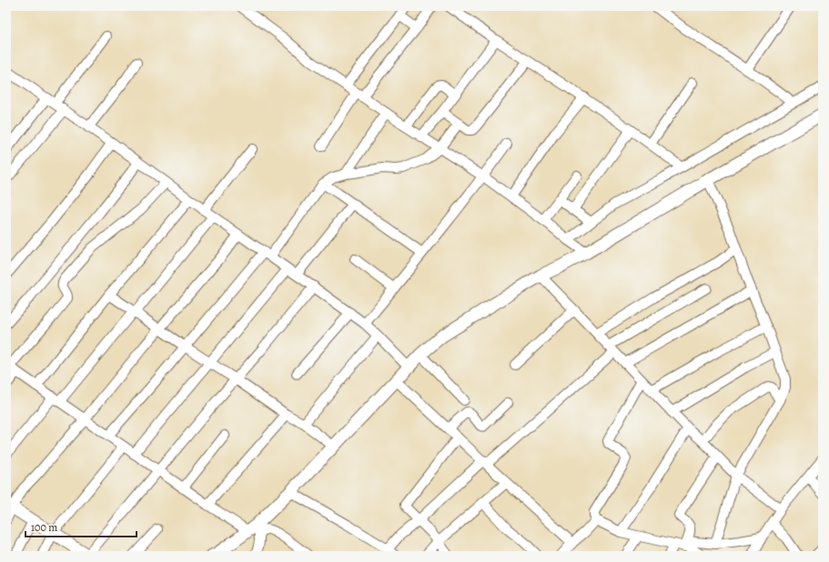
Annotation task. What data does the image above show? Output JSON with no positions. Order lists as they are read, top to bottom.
{
  "scale_bar": "100 m"
}
